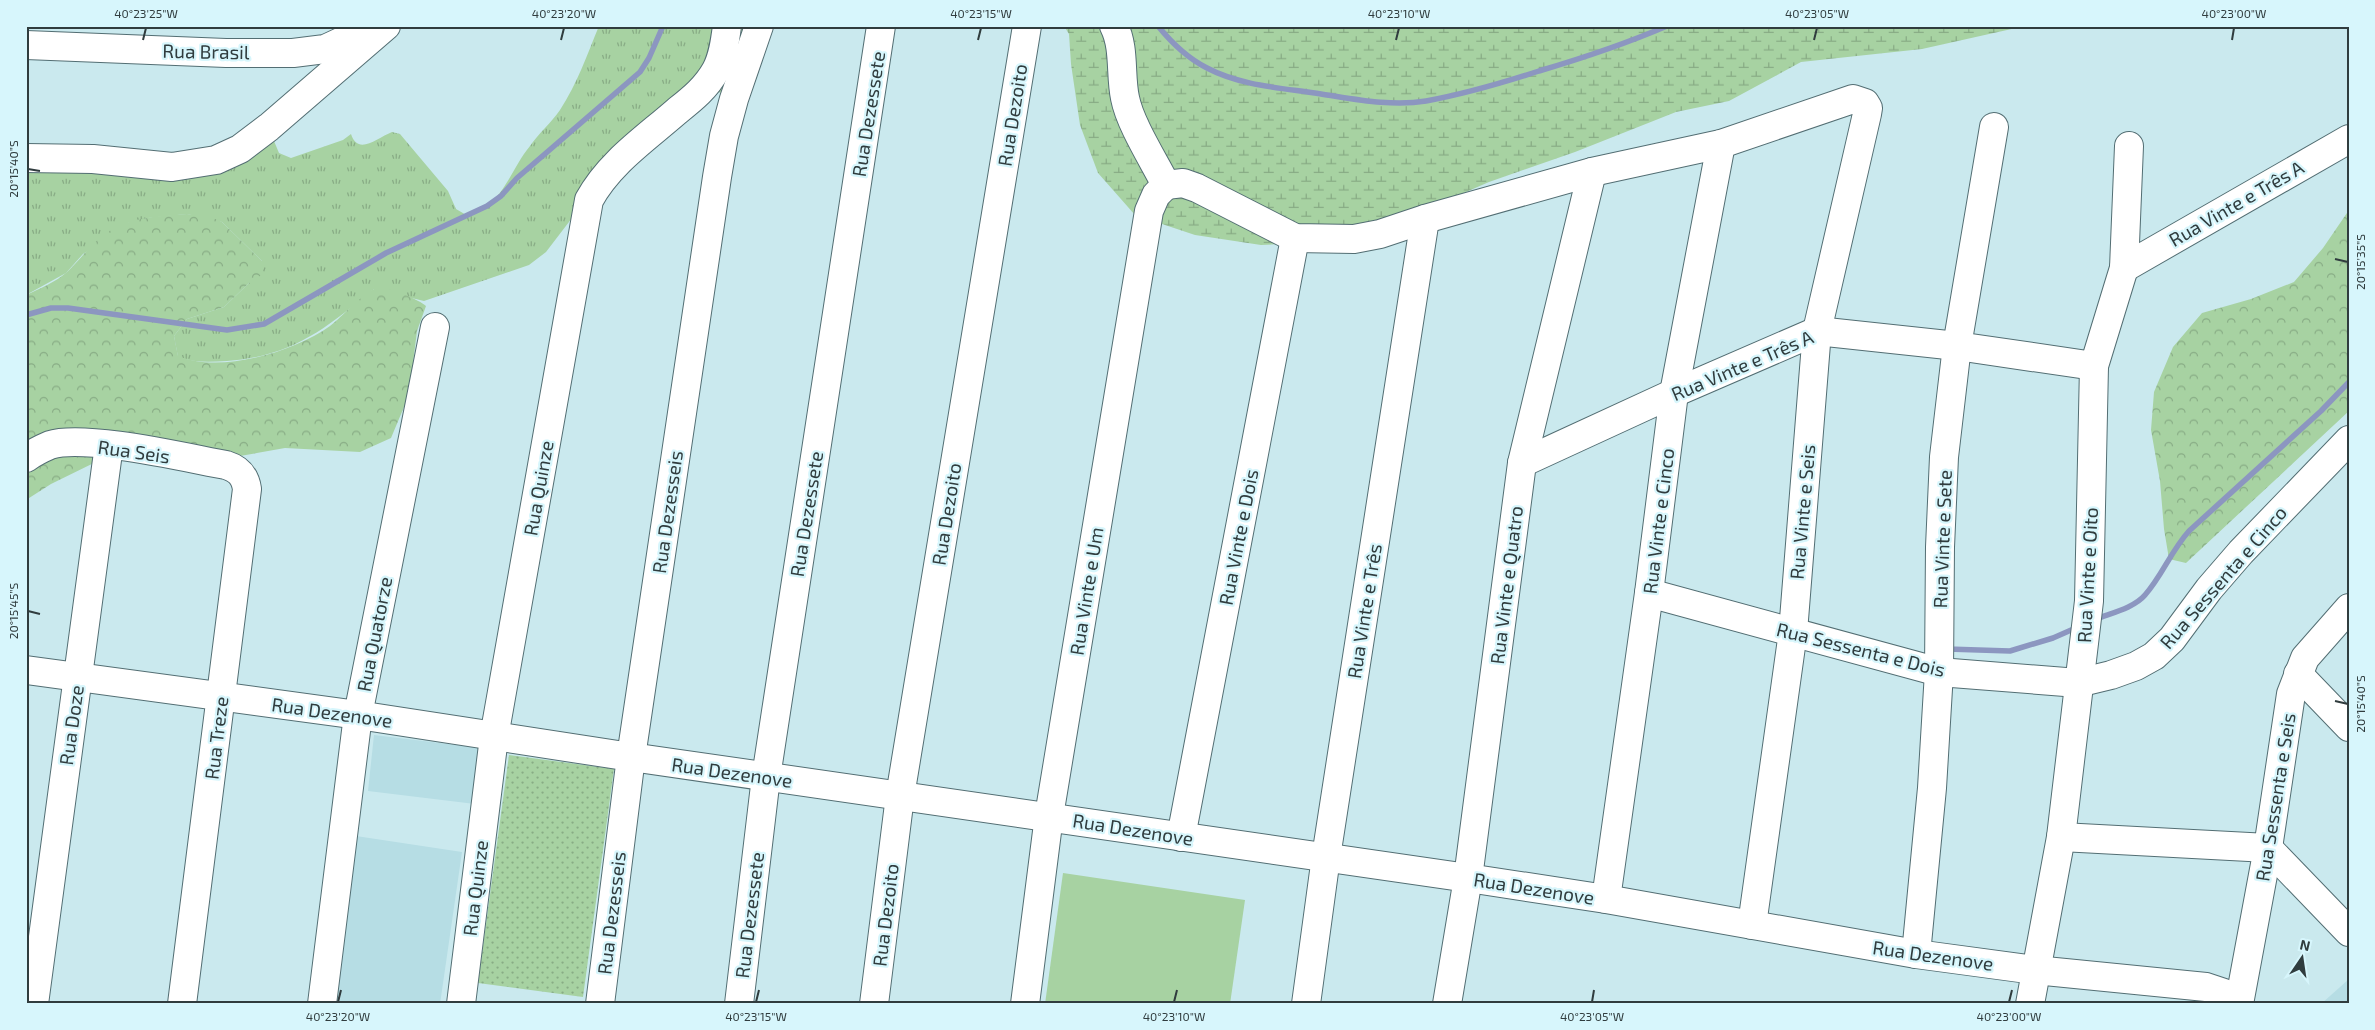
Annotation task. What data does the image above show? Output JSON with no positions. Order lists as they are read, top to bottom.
{
  "streets": {
    "street": [
      "Rua Brasil",
      "Rua Dezessete",
      "Rua Dezoito",
      "Rua Vinte e Três A",
      "Rua Seis",
      "Rua Quinze",
      "Rua Dezesseis",
      "Rua Vinte e Seis",
      "Rua Vinte e Cinco",
      "Rua Vinte e Dois",
      "Rua Vinte e Sete",
      "Rua Vinte e Oito",
      "Rua Sessenta e Cinco",
      "Rua Vinte e Quatro",
      "Rua Vinte e Um",
      "Rua Vinte e Três",
      "Rua Quatorze",
      "Rua Sessenta e Dois",
      "Rua Dezenove",
      "Rua Doze",
      "Rua Treze",
      "Rua Sessenta e Seis"
    ]
  },
  "crossings": [
    ["Rua Dezessete", "Rua Dezenove"],
    ["Rua Dezoito", "Rua Dezenove"],
    ["Rua Vinte e Três A", "Rua Vinte e Seis"],
    ["Rua Vinte e Três A", "Rua Vinte e Cinco"],
    ["Rua Vinte e Três A", "Rua Vinte e Sete"],
    ["Rua Vinte e Três A", "Rua Vinte e Oito"],
    ["Rua Vinte e Três A", "Rua Vinte e Quatro"],
    ["Rua Seis", "Rua Doze"],
    ["Rua Seis", "Rua Treze"],
    ["Rua Quinze", "Rua Dezenove"],
    ["Rua Dezesseis", "Rua Dezenove"],
    ["Rua Vinte e Seis", "Rua Vinte e Cinco"],
    ["Rua Vinte e Seis", "Rua Sessenta e Dois"],
    ["Rua Vinte e Seis", "Rua Dezenove"],
    ["Rua Vinte e Cinco", "Rua Sessenta e Dois"],
    ["Rua Vinte e Cinco", "Rua Dezenove"],
    ["Rua Vinte e Dois", "Rua Dezenove"],
    ["Rua Vinte e Sete", "Rua Sessenta e Dois"],
    ["Rua Vinte e Sete", "Rua Dezenove"],
    ["Rua Vinte e Oito", "Rua Sessenta e Cinco"],
    ["Rua Vinte e Oito", "Rua Sessenta e Dois"],
    ["Rua Vinte e Oito", "Rua Dezenove"],
    ["Rua Sessenta e Cinco", "Rua Sessenta e Dois"],
    ["Rua Vinte e Quatro", "Rua Dezenove"],
    ["Rua Vinte e Um", "Rua Dezenove"],
    ["Rua Vinte e Três", "Rua Dezenove"],
    ["Rua Quatorze", "Rua Dezenove"],
    ["Rua Dezenove", "Rua Doze"],
    ["Rua Dezenove", "Rua Treze"]
  ],
  "north": "top",
  "coordinates": [
    "40°23'25\"W",
    "40°23'20\"W",
    "40°23'15\"W",
    "40°23'10\"W",
    "40°23'05\"W",
    "40°23'00\"W",
    "20°15'40\"S",
    "20°15'35\"S",
    "20°15'45\"S"
  ]
}
